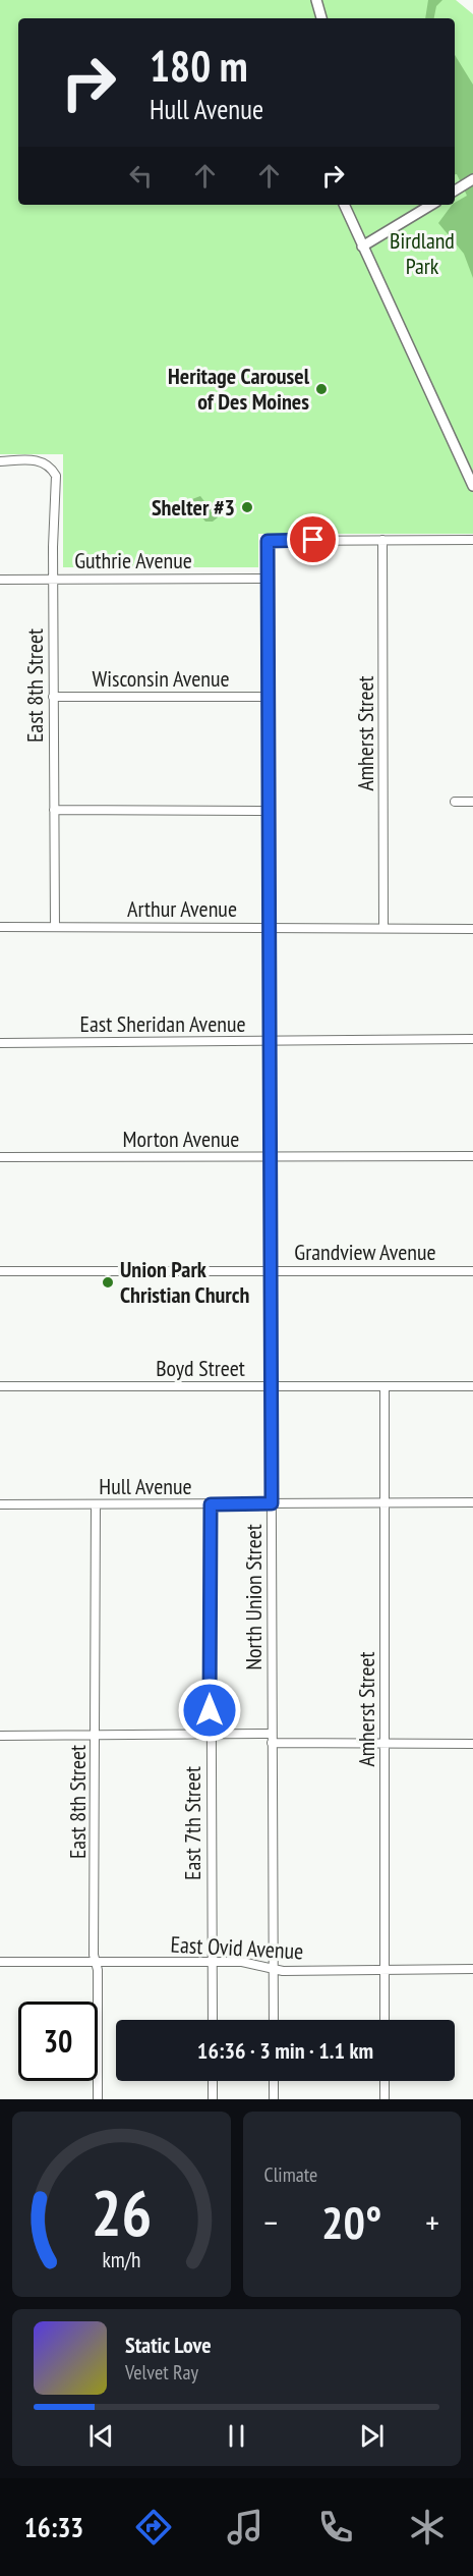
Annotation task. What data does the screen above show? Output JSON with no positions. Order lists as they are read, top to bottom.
{
  "streets": {
    "street": [
      "Guthrie Avenue",
      "Wisconsin Avenue",
      "East 8th Street",
      "Amherst Street",
      "Arthur Avenue",
      "East Sheridan Avenue",
      "Morton Avenue",
      "Grandview Avenue",
      "Boyd Street",
      "Hull Avenue",
      "North Union Street",
      "East 7th Street",
      "East Ovid Avenue"
    ]
  },
  "crossings": [
    ["Guthrie Avenue", "East 8th Street"],
    ["Guthrie Avenue", "North Union Street"],
    ["Wisconsin Avenue", "East 8th Street"],
    ["Wisconsin Avenue", "North Union Street"],
    ["East 8th Street", "Arthur Avenue"],
    ["East 8th Street", "Hull Avenue"],
    ["East 8th Street", "East Ovid Avenue"],
    ["Amherst Street", "Arthur Avenue"],
    ["Amherst Street", "Boyd Street"],
    ["Amherst Street", "Hull Avenue"],
    ["Amherst Street", "North Union Street"],
    ["Amherst Street", "East Ovid Avenue"],
    ["Arthur Avenue", "North Union Street"],
    ["East Sheridan Avenue", "North Union Street"],
    ["Morton Avenue", "North Union Street"],
    ["Grandview Avenue", "North Union Street"],
    ["Boyd Street", "North Union Street"],
    ["Hull Avenue", "North Union Street"],
    ["Hull Avenue", "East 7th Street"],
    ["North Union Street", "East Ovid Avenue"],
    ["East 7th Street", "East Ovid Avenue"]
  ],
  "parks": ["Birdland Park"],
  "places": ["Heritage Carousel of Des Moines", "Shelter #3", "Union Park Christian Church"],
  "page": {
    "turn": ["180 m", "Hull Avenue"],
    "limit": "30",
    "trip": "16:36 · 3 min · 1.1 km",
    "tile": "Climate",
    "heat": ["−", "20°", "+"],
    "song": ["Static Love", "Velvet Ray"],
    "tabs": "16:33",
    "gauge": ["26", "km/h"]
  }
}
